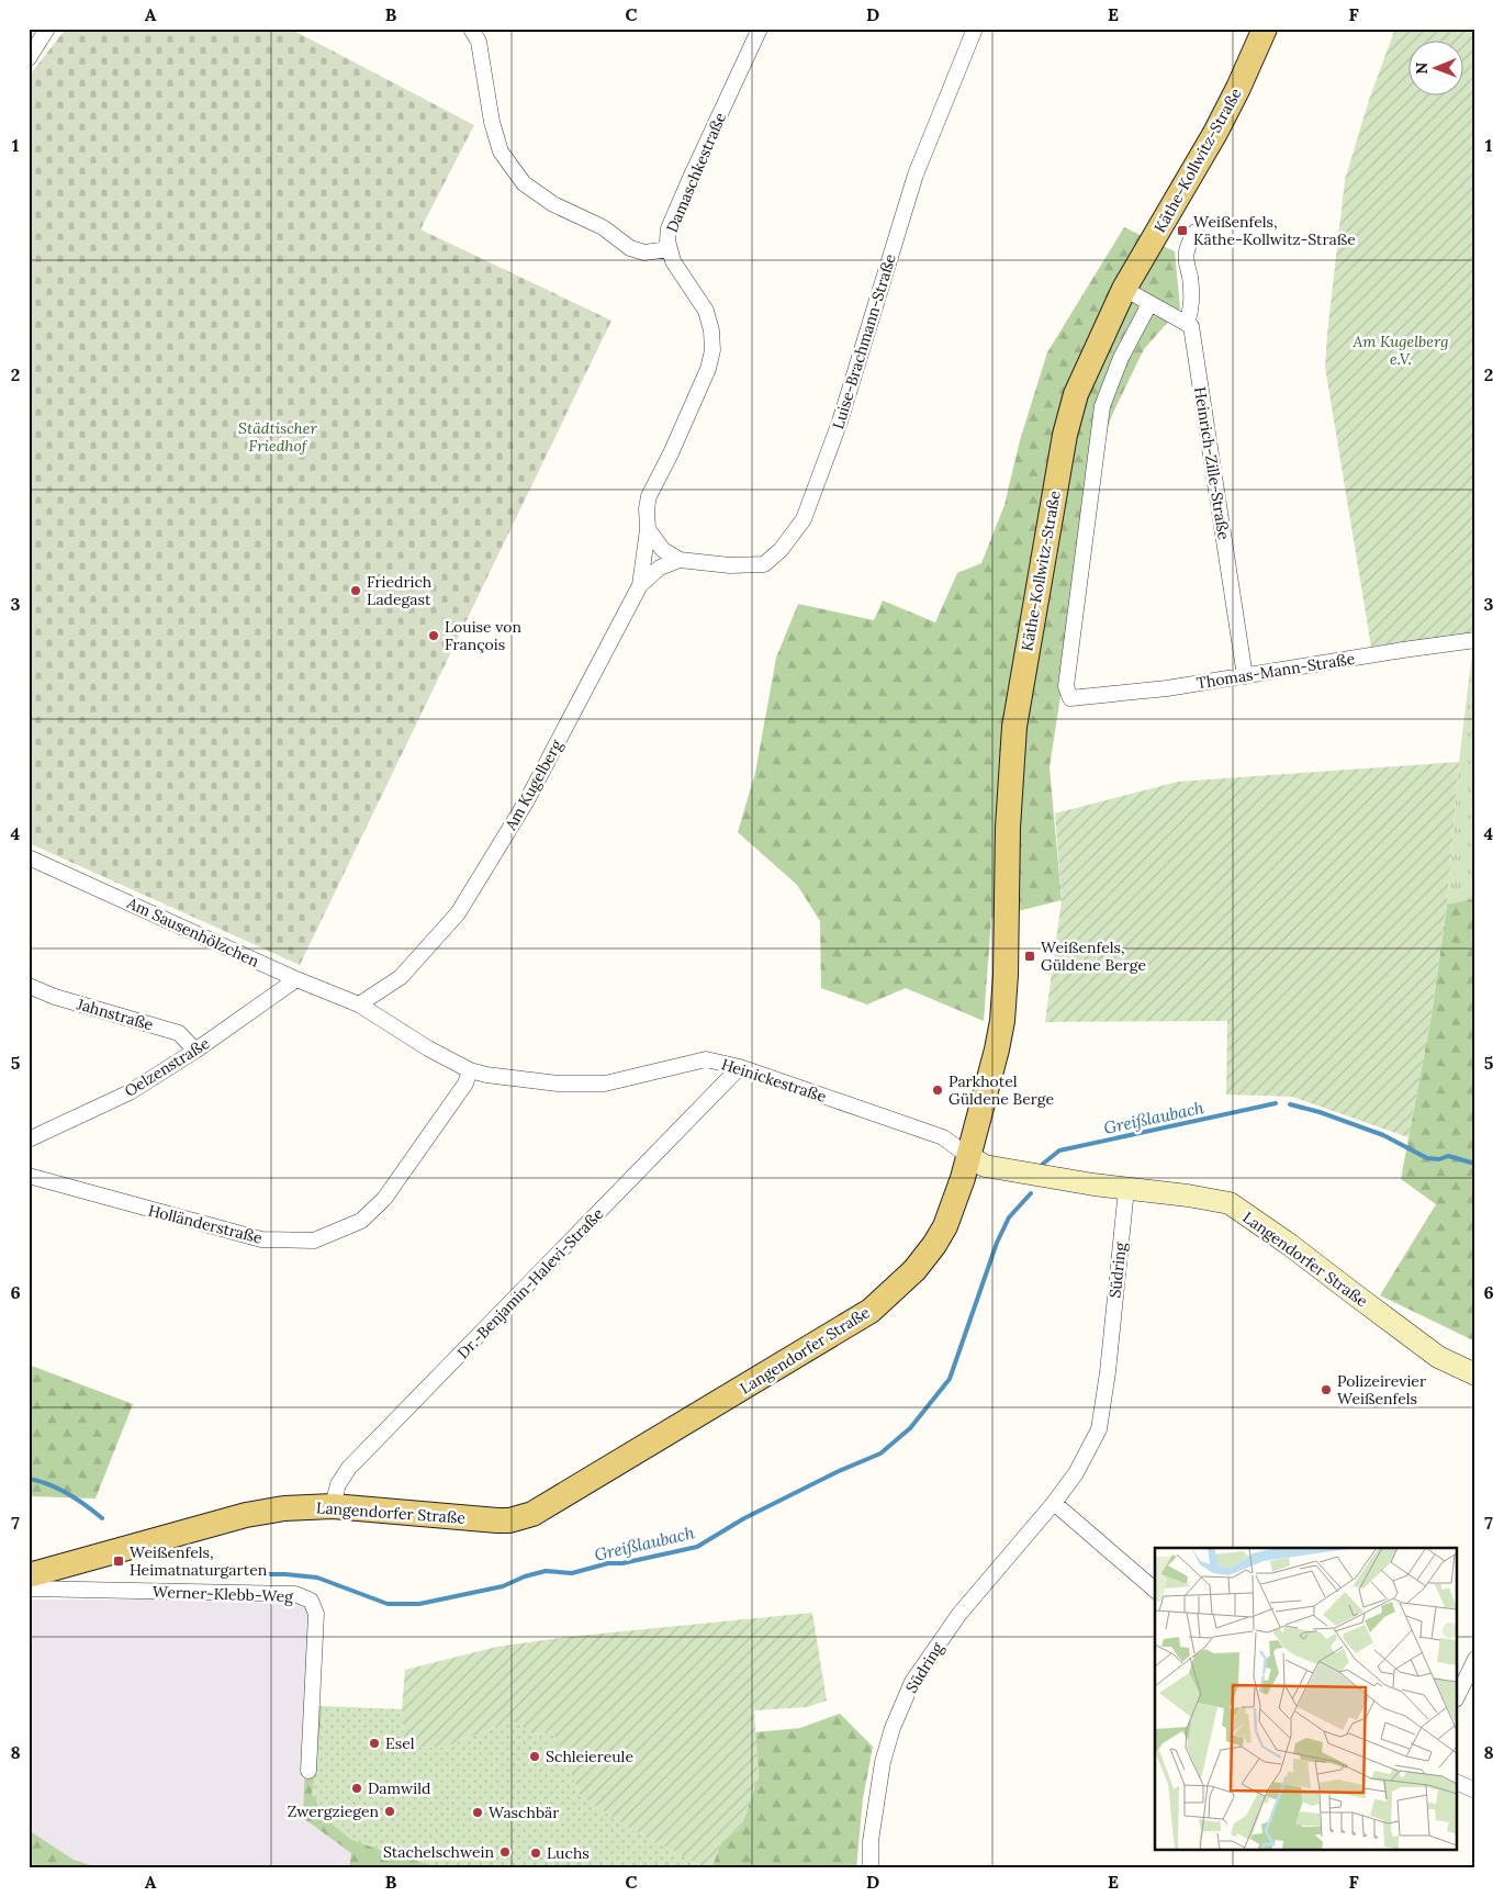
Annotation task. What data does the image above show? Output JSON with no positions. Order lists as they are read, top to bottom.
{
  "streets": {
    "main road": ["Käthe-Kollwitz-Straße", "Langendorfer Straße"],
    "street": [
      "Damaschkestraße",
      "Luise-Brachmann-Straße",
      "Heinrich-Zille-Straße",
      "Thomas-Mann-Straße",
      "Am Kugelberg",
      "Am Sausenhölzchen",
      "Jahnstraße",
      "Oelzenstraße",
      "Heinickestraße",
      "Holländerstraße",
      "Südring",
      "Dr.-Benjamin-Halevi-Straße",
      "Werner-Klebb-Weg"
    ]
  },
  "crossings": [
    ["Käthe-Kollwitz-Straße", "Heinickestraße"],
    ["Käthe-Kollwitz-Straße", "Langendorfer Straße"],
    ["Damaschkestraße", "Luise-Brachmann-Straße"],
    ["Damaschkestraße", "Am Kugelberg"],
    ["Luise-Brachmann-Straße", "Am Kugelberg"],
    ["Heinrich-Zille-Straße", "Thomas-Mann-Straße"],
    ["Am Kugelberg", "Am Sausenhölzchen"],
    ["Am Kugelberg", "Heinickestraße"],
    ["Am Sausenhölzchen", "Oelzenstraße"],
    ["Am Sausenhölzchen", "Heinickestraße"],
    ["Jahnstraße", "Oelzenstraße"],
    ["Heinickestraße", "Holländerstraße"],
    ["Heinickestraße", "Langendorfer Straße"],
    ["Heinickestraße", "Dr.-Benjamin-Halevi-Straße"],
    ["Langendorfer Straße", "Südring"],
    ["Langendorfer Straße", "Dr.-Benjamin-Halevi-Straße"]
  ],
  "water": ["Greißlaubach"],
  "parks": ["Am Kugelberg e.V.", "Städtischer Friedhof"],
  "places": {
    "transit": ["Weißenfels, Käthe-Kollwitz-Straße", "Weißenfels, Güldene Berge", "Weißenfels, Heimatnaturgarten"],
    "other": [
      "Friedrich Ladegast",
      "Louise von François",
      "Parkhotel Güldene Berge",
      "Polizeirevier Weißenfels",
      "Esel",
      "Schleiereule",
      "Damwild",
      "Zwergziegen",
      "Waschbär",
      "Stachelschwein",
      "Luchs"
    ]
  },
  "north": "left",
  "grid": {
    "columns": [
      "A",
      "B",
      "C",
      "D",
      "E",
      "F"
    ],
    "rows": [
      "1",
      "2",
      "3",
      "4",
      "5",
      "6",
      "7",
      "8"
    ]
  }
}
